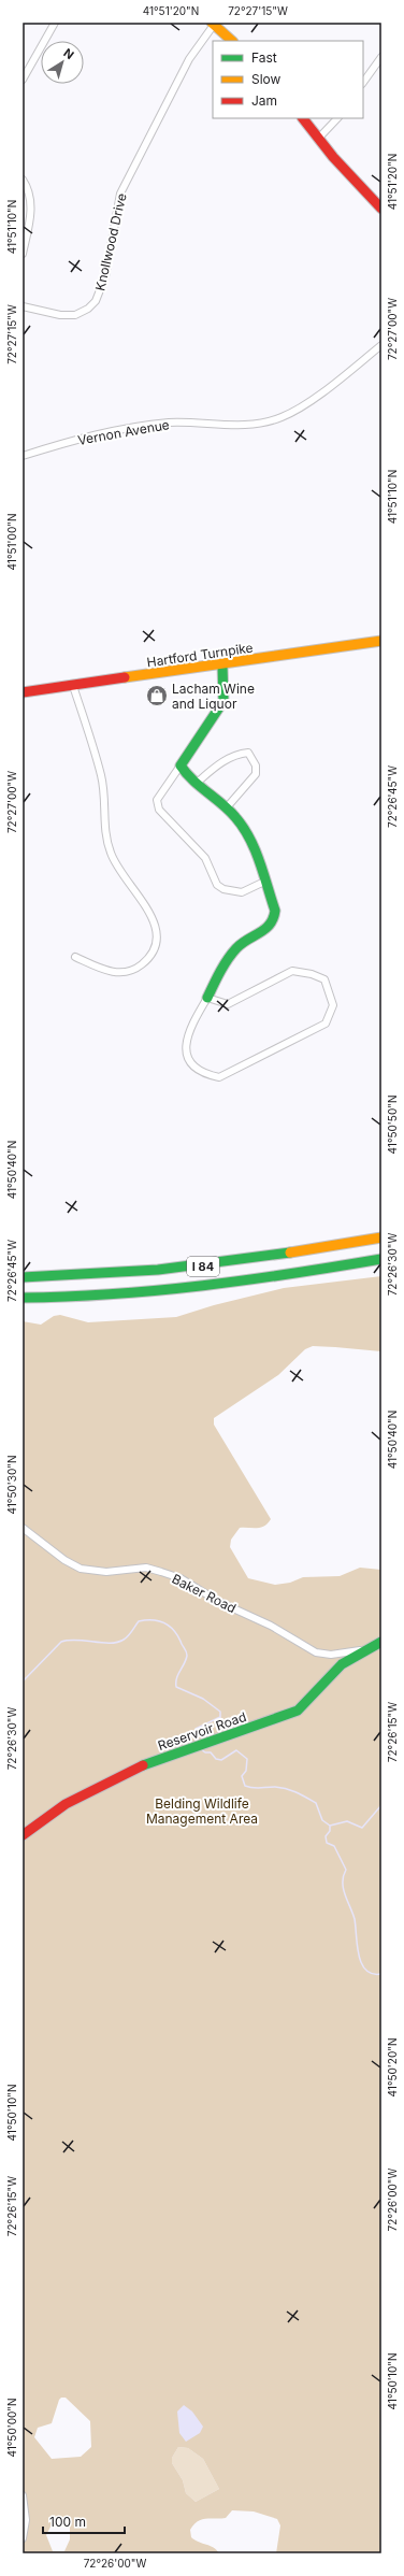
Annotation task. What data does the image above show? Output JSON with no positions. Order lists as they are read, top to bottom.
{
  "streets": {
    "main road": ["Hartford Turnpike", "I 84", "Reservoir Road"],
    "street": ["Knollwood Drive", "Vernon Avenue", "Baker Road"]
  },
  "crossings": [
    ["Baker Road", "Reservoir Road"]
  ],
  "parks": ["Belding Wildlife Management Area"],
  "places": {
    "shop": ["Lacham Wine and Liquor"]
  },
  "legend": ["Fast", "Slow", "Jam"],
  "scale_bar": "100 m",
  "north": "top right",
  "coordinates": [
    "41°51'20\"N",
    "72°27'15\"W",
    "41°51'10\"N",
    "72°27'00\"W",
    "41°51'00\"N",
    "72°26'45\"W",
    "41°50'50\"N",
    "41°50'40\"N",
    "72°26'30\"W",
    "41°50'30\"N",
    "72°26'15\"W",
    "41°50'20\"N",
    "41°50'10\"N",
    "72°26'00\"W",
    "41°50'00\"N"
  ]
}
